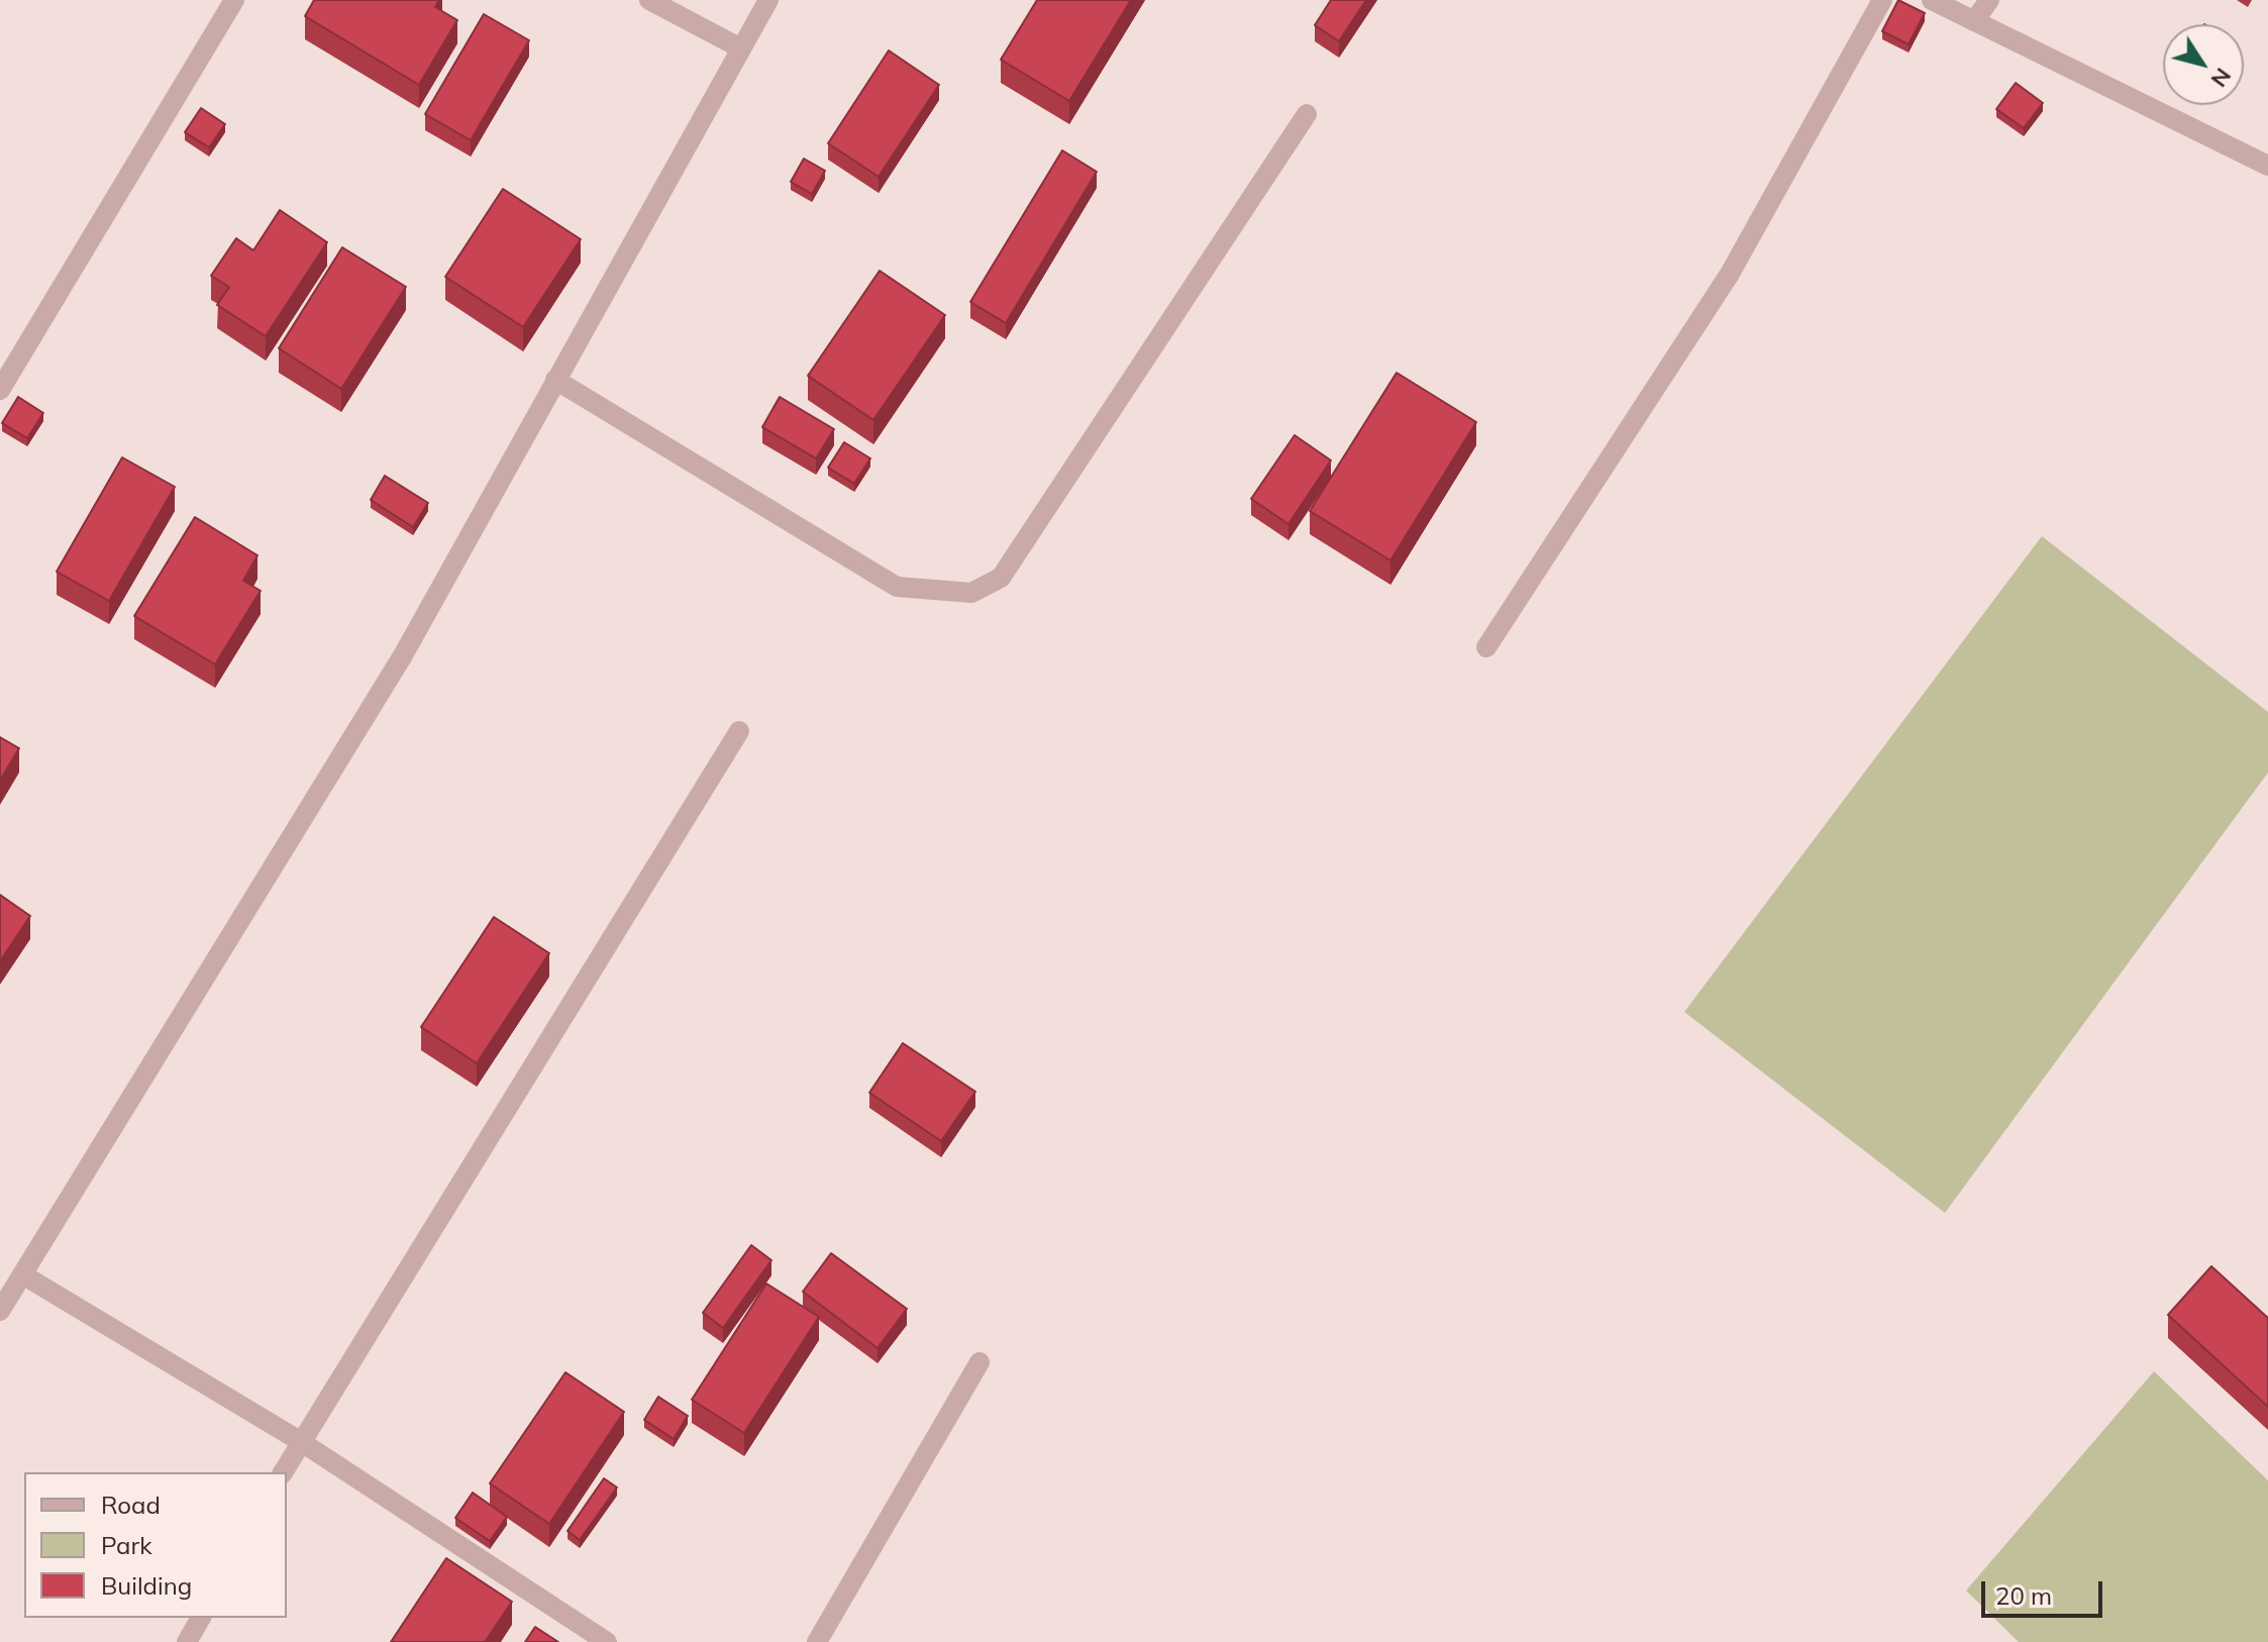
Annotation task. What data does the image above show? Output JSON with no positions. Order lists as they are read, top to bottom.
{
  "legend": ["Road", "Park", "Building"],
  "scale_bar": "20 m",
  "north": "bottom right"
}
